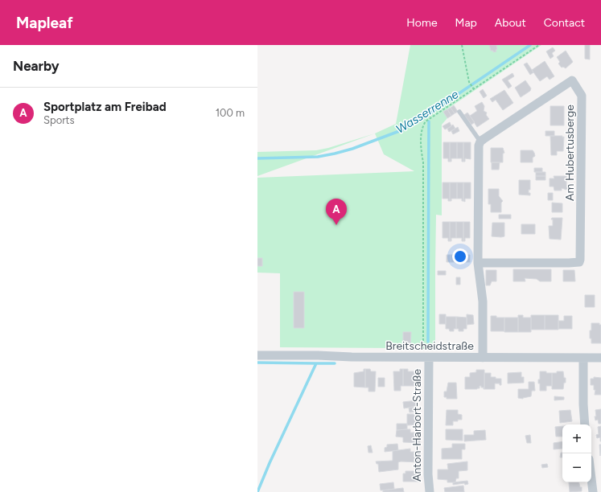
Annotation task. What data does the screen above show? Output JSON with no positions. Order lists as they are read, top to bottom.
{
  "streets": {
    "street": ["Am Hubertusberge", "Breitscheidstraße", "Anton-Harbort-Straße"]
  },
  "crossings": [
    ["Breitscheidstraße", "Anton-Harbort-Straße"]
  ],
  "water": ["Wasserrenne"],
  "page": {
    "header": "Mapleaf",
    "nav": [
      "Home",
      "Map",
      "About",
      "Contact"
    ],
    "heading": "Nearby",
    "list": [
      {
        "mark": "A",
        "name": "Sportplatz am Freibad",
        "note": "Sports",
        "value": "100 m"
      }
    ],
    "pins": "A",
    "map_buttons": ["+", "−"]
  }
}
